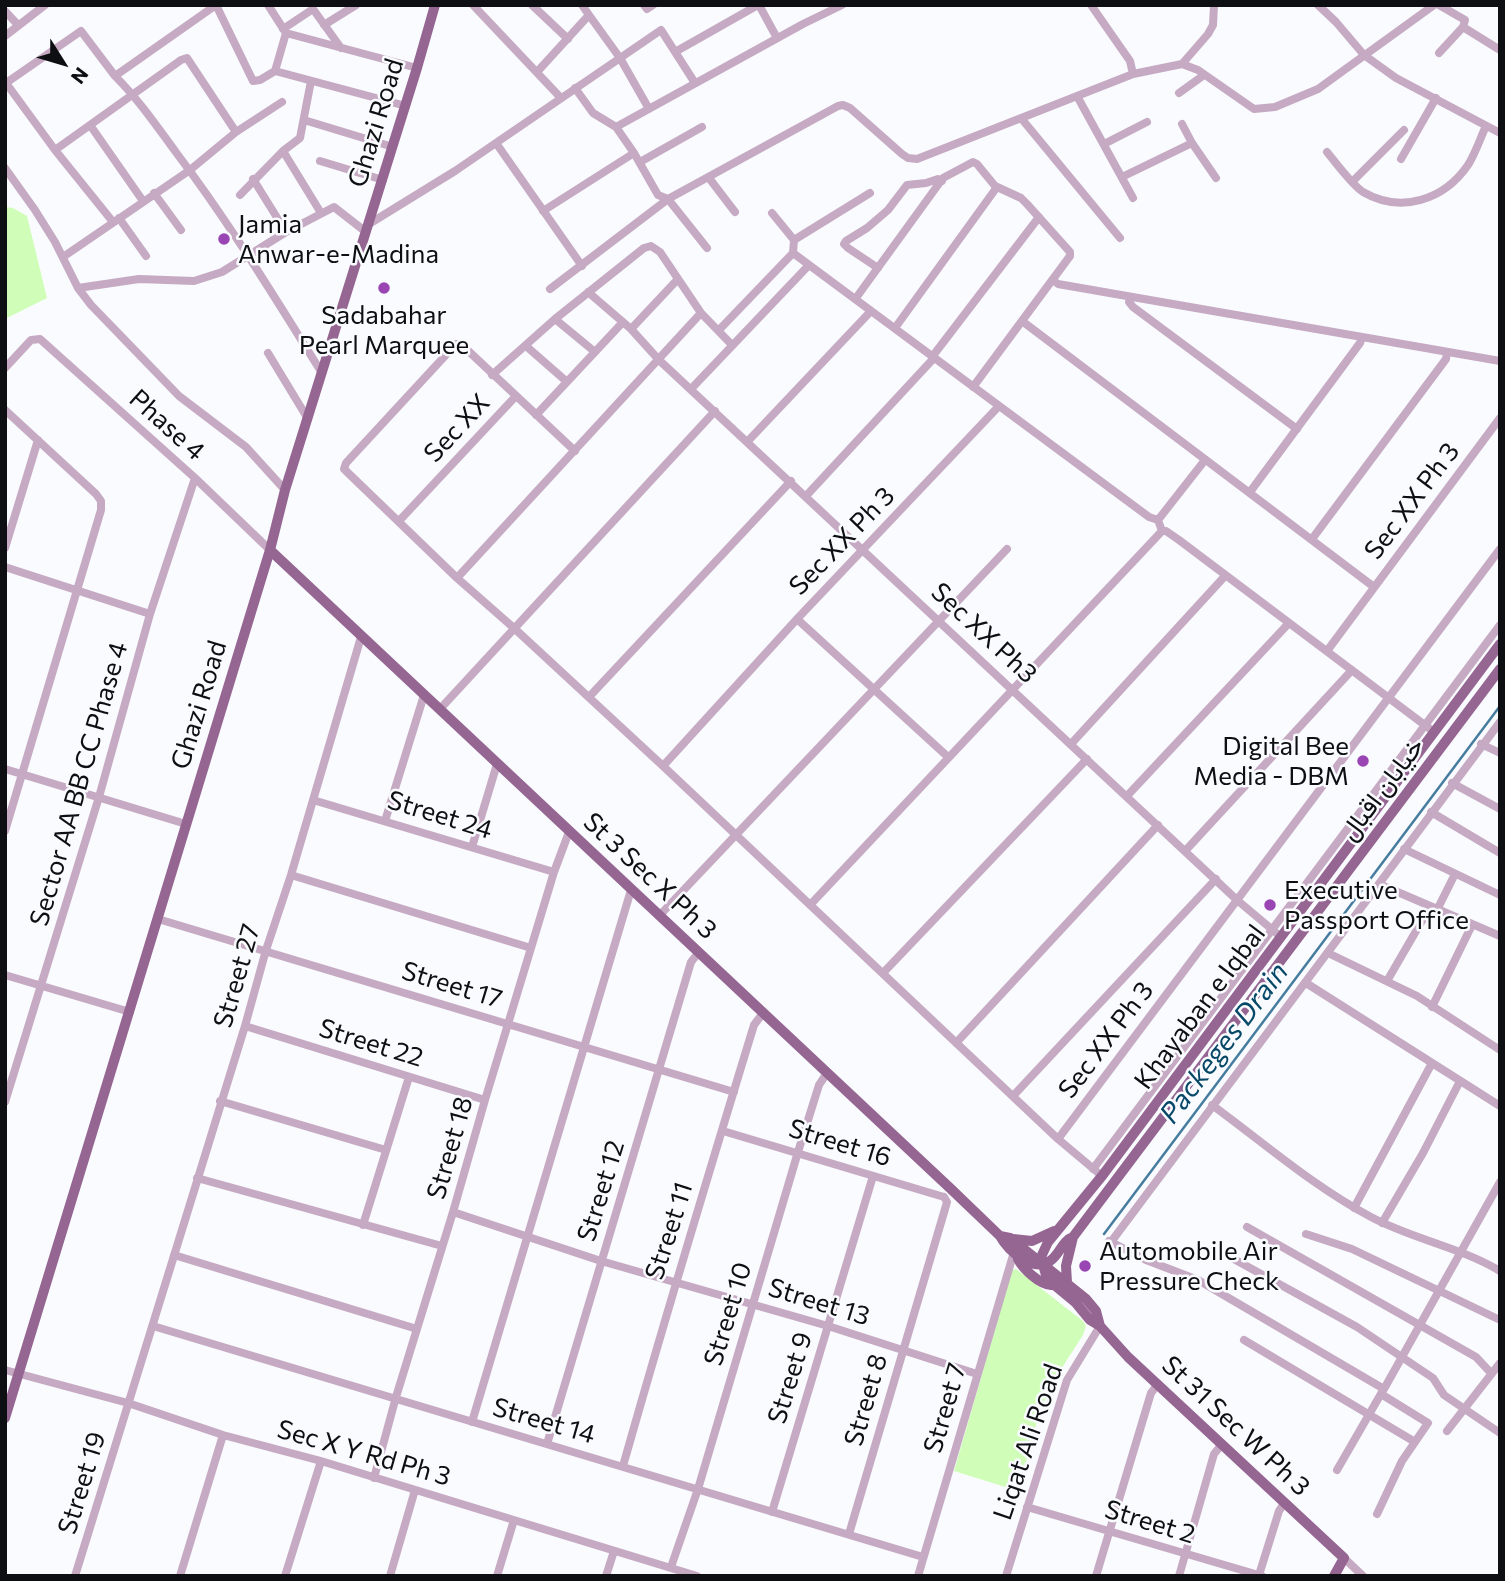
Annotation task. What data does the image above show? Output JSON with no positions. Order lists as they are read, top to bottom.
{
  "streets": {
    "main road": [
      "Ghazi Road",
      "خیابان اقبال",
      "St 3 Sec X Ph 3",
      "Khayaban e Iqbal",
      "St 31 Sec W Ph 3"
    ],
    "street": [
      "Phase 4",
      "Sec XX",
      "Sec XX Ph 3",
      "Sec XX Ph3",
      "Sector AA BB CC Phase 4",
      "Street 24",
      "Street 27",
      "Street 17",
      "Street 22",
      "Street 16",
      "Street 18",
      "Street 12",
      "Street 11",
      "Street 13",
      "Street 10",
      "Street 9",
      "Street 8",
      "Street 7",
      "Street 14",
      "Liqat Ali Road",
      "Sec X Y Rd Ph 3",
      "Street 19",
      "Street 2"
    ]
  },
  "crossings": [
    ["Ghazi Road", "Phase 4"],
    ["Ghazi Road", "St 3 Sec X Ph 3"],
    ["Ghazi Road", "Street 17"],
    ["Ghazi Road", "Sec X Y Rd Ph 3"],
    ["Phase 4", "Sector AA BB CC Phase 4"],
    ["Phase 4", "St 3 Sec X Ph 3"],
    ["Sec XX", "Sec XX Ph 3"],
    ["Sec XX Ph 3", "Sec XX Ph3"],
    ["Sec XX Ph 3", "Khayaban e Iqbal"],
    ["Sec XX Ph3", "Khayaban e Iqbal"],
    ["خیابان اقبال", "St 3 Sec X Ph 3"],
    ["خیابان اقبال", "Khayaban e Iqbal"],
    ["خیابان اقبال", "St 31 Sec W Ph 3"],
    ["Street 24", "Street 27"],
    ["Street 24", "Street 18"],
    ["St 3 Sec X Ph 3", "Street 27"],
    ["St 3 Sec X Ph 3", "Khayaban e Iqbal"],
    ["St 3 Sec X Ph 3", "Street 16"],
    ["St 3 Sec X Ph 3", "Street 18"],
    ["St 3 Sec X Ph 3", "Street 12"],
    ["St 3 Sec X Ph 3", "Street 11"],
    ["St 3 Sec X Ph 3", "Street 10"],
    ["St 3 Sec X Ph 3", "Street 8"],
    ["St 3 Sec X Ph 3", "Street 7"],
    ["St 3 Sec X Ph 3", "St 31 Sec W Ph 3"],
    ["Street 27", "Street 17"],
    ["Street 27", "Street 22"],
    ["Street 27", "Street 14"],
    ["Street 27", "Street 19"],
    ["Street 17", "Street 18"],
    ["Street 17", "Street 12"],
    ["Street 17", "Street 11"],
    ["Khayaban e Iqbal", "St 31 Sec W Ph 3"],
    ["Street 22", "Street 18"],
    ["Street 16", "Street 11"],
    ["Street 16", "Street 10"],
    ["Street 16", "Street 9"],
    ["Street 16", "Street 8"],
    ["Street 18", "Street 13"],
    ["Street 18", "Street 14"],
    ["Street 18", "Sec X Y Rd Ph 3"],
    ["Street 12", "Street 13"],
    ["Street 12", "Street 14"],
    ["Street 11", "Street 13"],
    ["Street 11", "Street 14"],
    ["Street 13", "Street 10"],
    ["Street 13", "Street 9"],
    ["Street 13", "Street 8"],
    ["Street 13", "Street 7"],
    ["Street 10", "Street 14"],
    ["Street 10", "Sec X Y Rd Ph 3"],
    ["Street 9", "Street 14"],
    ["Street 8", "Street 14"],
    ["Street 7", "Street 14"],
    ["Street 14", "Street 19"],
    ["St 31 Sec W Ph 3", "Liqat Ali Road"],
    ["Liqat Ali Road", "Street 2"],
    ["Sec X Y Rd Ph 3", "Street 19"]
  ],
  "water": ["Packeges Drain"],
  "places": [
    "Jamia Anwar-e-Madina",
    "Sadabahar Pearl Marquee",
    "Digital Bee Media - DBM",
    "Executive Passport Office",
    "Automobile Air Pressure Check"
  ],
  "north": "bottom right"
}
